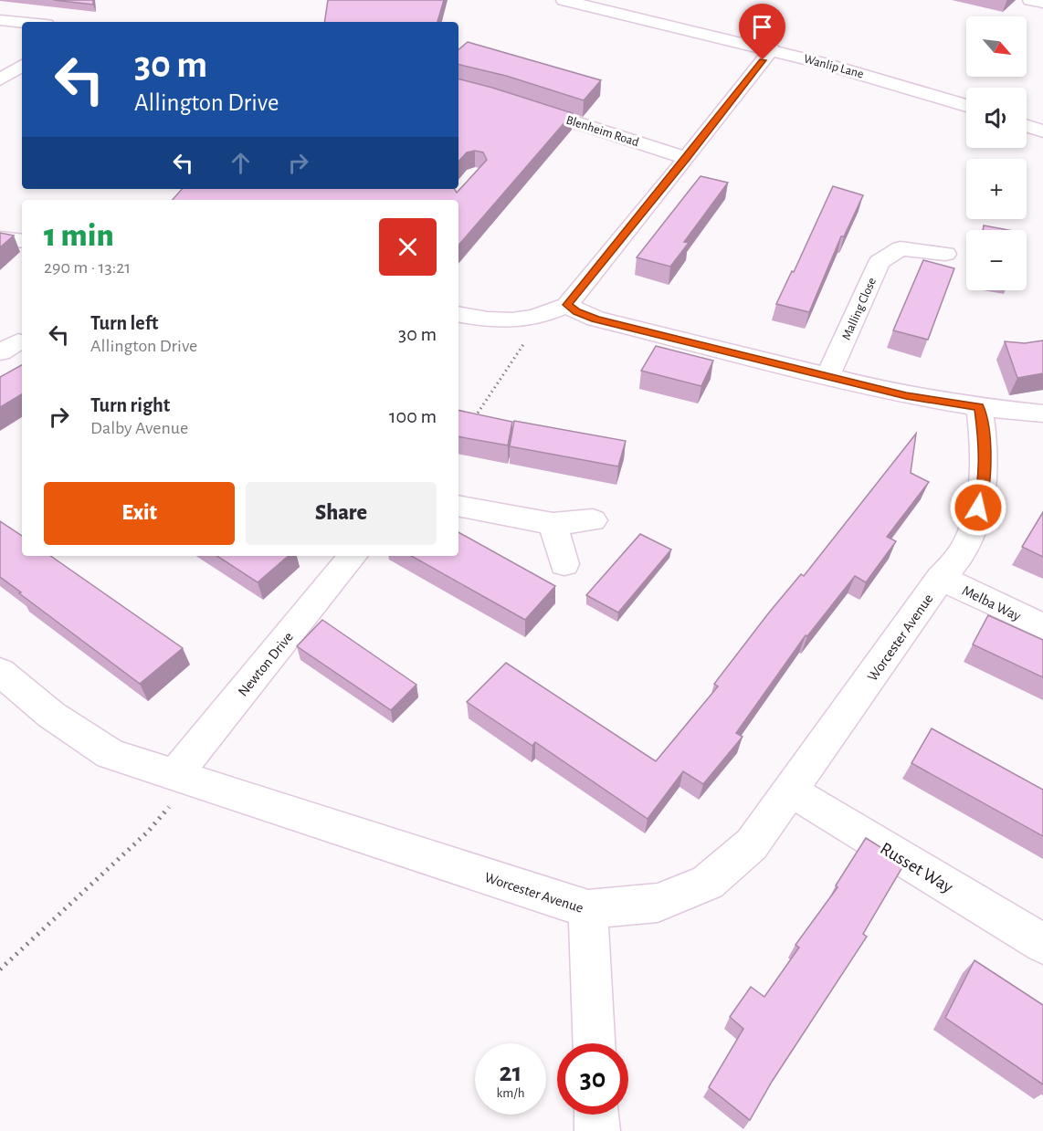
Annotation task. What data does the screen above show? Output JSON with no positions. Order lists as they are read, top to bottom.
{
  "streets": {
    "street": [
      "Wanlip Lane",
      "Blenheim Road",
      "Malling Close",
      "Melba Way",
      "Worcester Avenue",
      "Newton Drive",
      "Russet Way"
    ]
  },
  "crossings": [
    ["Melba Way", "Worcester Avenue"],
    ["Worcester Avenue", "Newton Drive"],
    ["Worcester Avenue", "Russet Way"]
  ],
  "north": "bottom right",
  "page": {
    "map_buttons": ["+", "−"],
    "turn": ["30 m", "Allington Drive"],
    "heading": ["1 min", "290 m · 13:21"],
    "list": [
      {
        "name": "Turn left",
        "note": "Allington Drive",
        "value": "30 m"
      },
      {
        "name": "Turn right",
        "note": "Dalby Avenue",
        "value": "100 m"
      }
    ],
    "buttons": ["Exit", "Share"],
    "speed": "21 km/h",
    "limit": "30"
  }
}
